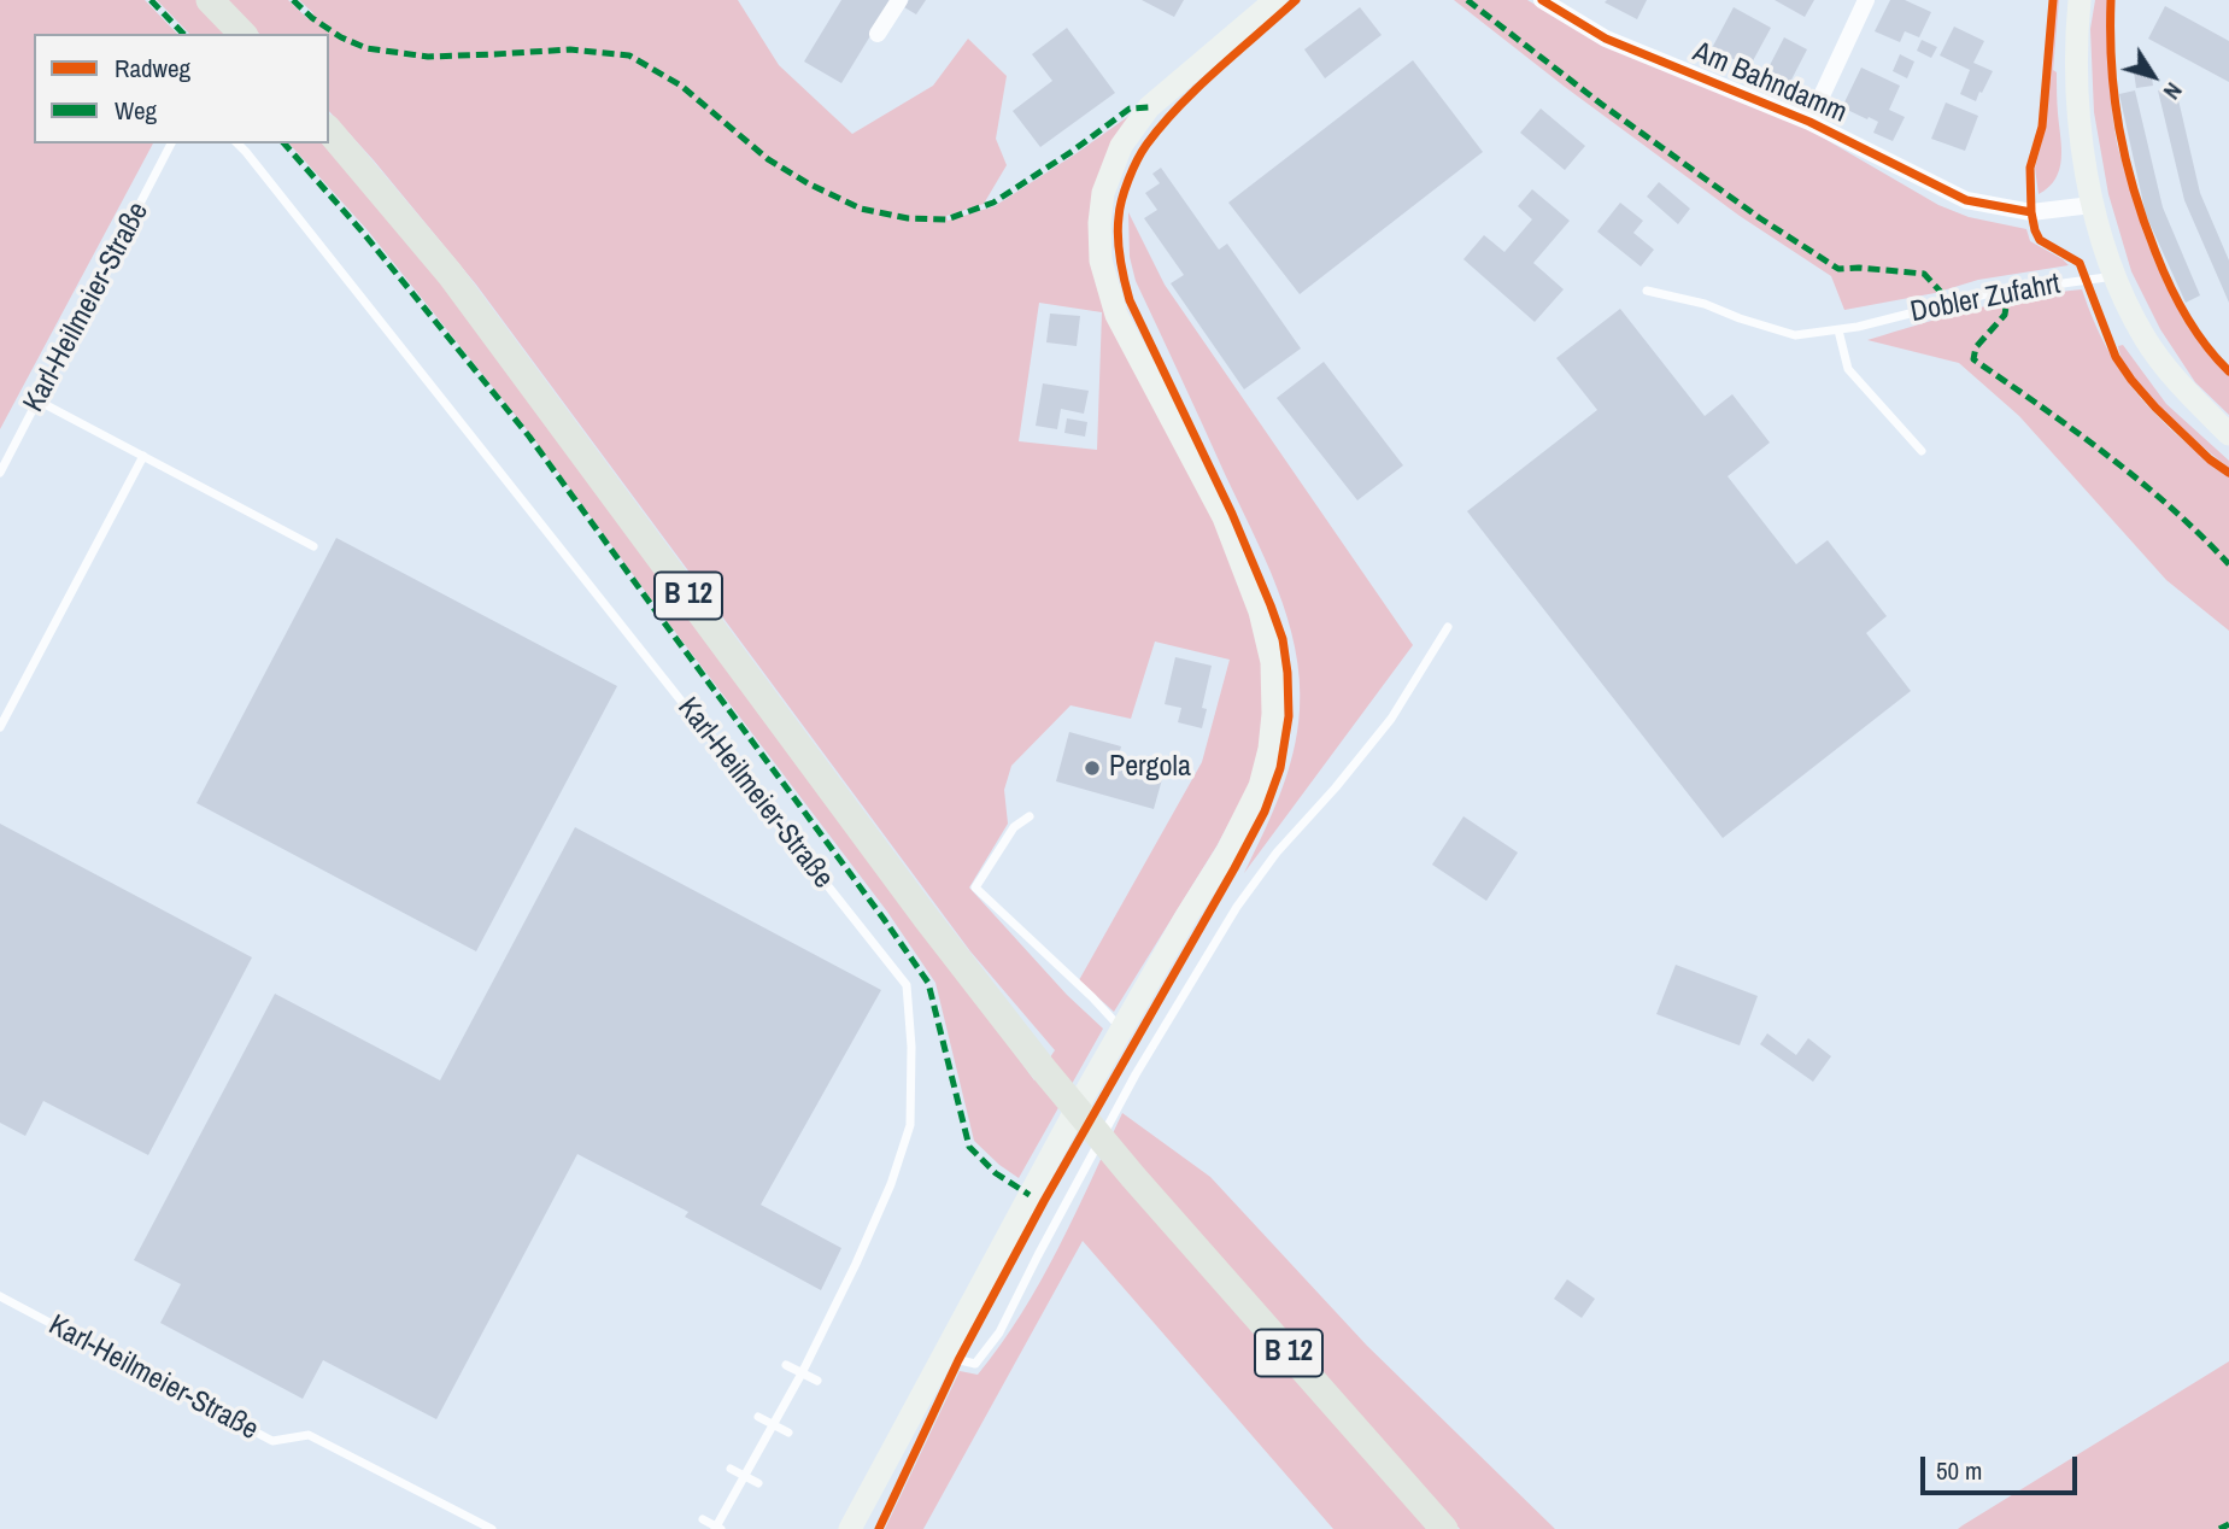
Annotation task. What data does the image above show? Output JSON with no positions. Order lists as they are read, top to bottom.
{
  "streets": {
    "main road": ["B 12"],
    "street": ["Am Bahndamm"],
    "lane": ["Dobler Zufahrt", "Karl-Heilmeier-Straße"]
  },
  "places": ["Pergola"],
  "legend": ["Radweg", "Weg"],
  "scale_bar": "50 m",
  "north": "bottom right"
}
